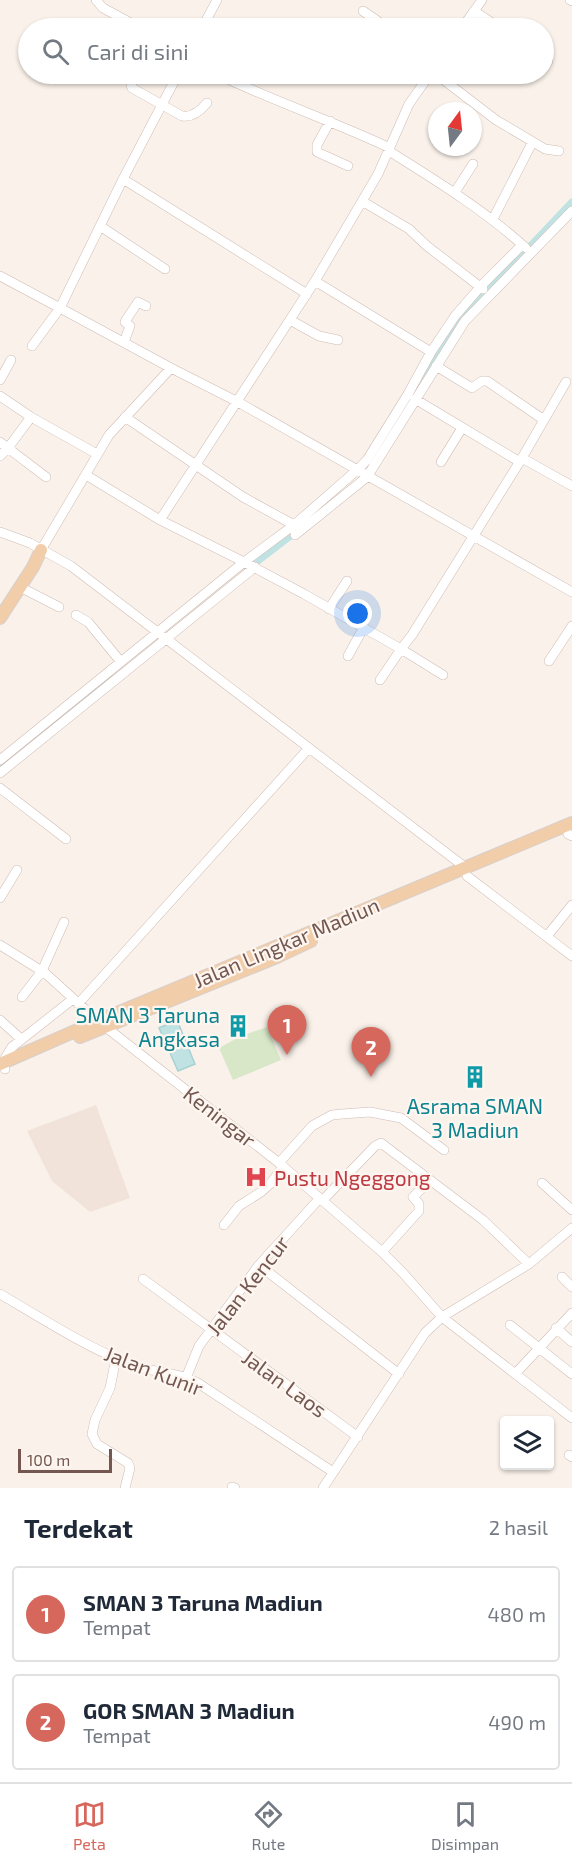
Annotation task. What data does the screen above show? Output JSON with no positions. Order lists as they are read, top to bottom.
{
  "streets": {
    "main road": ["Jalan Lingkar Madiun"],
    "street": [
      "Keningar",
      "Jalan Kencur",
      "Jalan Kunir",
      "Jalan Laos"
    ]
  },
  "crossings": [
    ["Jalan Lingkar Madiun", "Keningar"],
    ["Keningar", "Jalan Kencur"],
    ["Jalan Kencur", "Jalan Kunir"],
    ["Jalan Kencur", "Jalan Laos"]
  ],
  "places": {
    "building": ["SMAN 3 Taruna Angkasa", "Asrama SMAN 3 Madiun"],
    "hospital": ["Pustu Ngeggong"]
  },
  "scale_bar": "100 m",
  "north": "top",
  "page": {
    "search": "Cari di sini",
    "pins": ["1", "2"],
    "scale": "100 m",
    "heading": ["Terdekat", "2 hasil"],
    "list": [
      {
        "mark": "1",
        "name": "SMAN 3 Taruna Madiun",
        "note": "Tempat",
        "value": "480 m"
      },
      {
        "mark": "2",
        "name": "GOR SMAN 3 Madiun",
        "note": "Tempat",
        "value": "490 m"
      }
    ],
    "nav": ["Peta", "Rute", "Disimpan"]
  }
}
